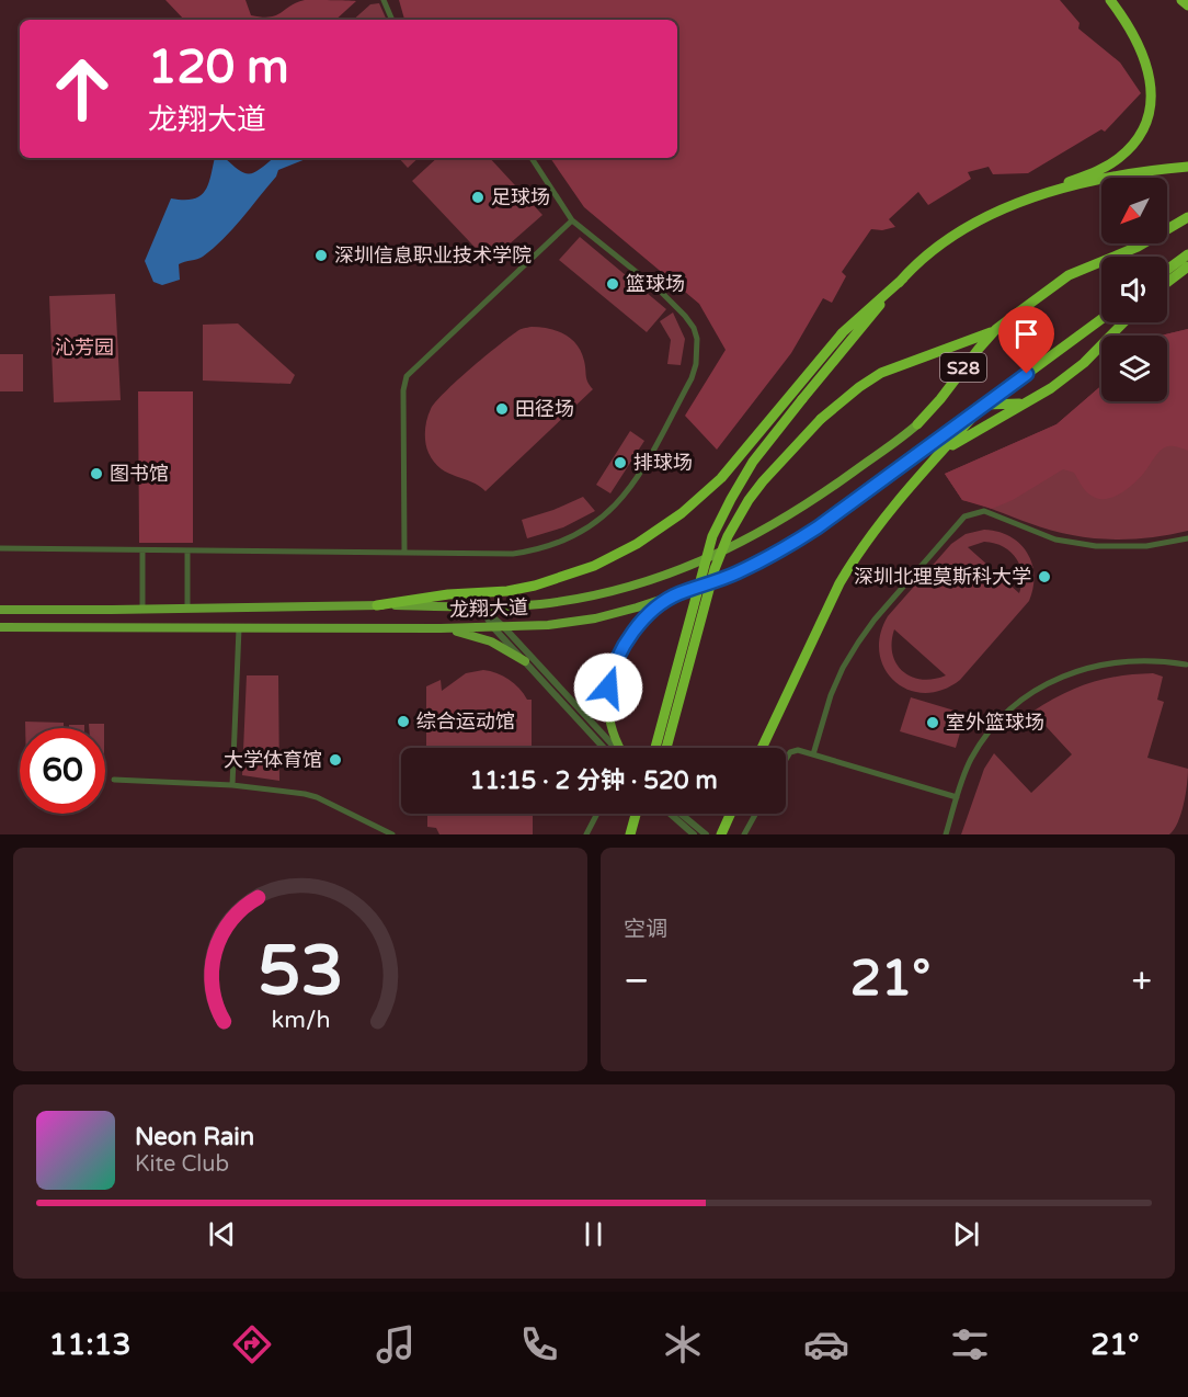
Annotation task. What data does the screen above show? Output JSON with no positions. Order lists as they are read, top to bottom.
{
  "streets": {
    "highway": ["S28"],
    "main road": ["龙翔大道"]
  },
  "crossings": [
    ["S28", "龙翔大道"]
  ],
  "parks": ["沁芳园"],
  "places": [
    "足球场",
    "深圳信息职业技术学院",
    "篮球场",
    "田径场",
    "排球场",
    "图书馆",
    "深圳北理莫斯科大学",
    "综合运动馆",
    "室外篮球场",
    "大学体育馆"
  ],
  "north": "bottom left",
  "page": {
    "turn": ["120 m", "龙翔大道"],
    "limit": "60",
    "trip": "11:15 · 2 分钟 · 520 m",
    "tile": "空调",
    "heat": ["−", "21°", "+"],
    "song": ["Neon Rain", "Kite Club"],
    "tabs": ["11:13", "21°"],
    "gauge": ["53", "km/h"]
  }
}
